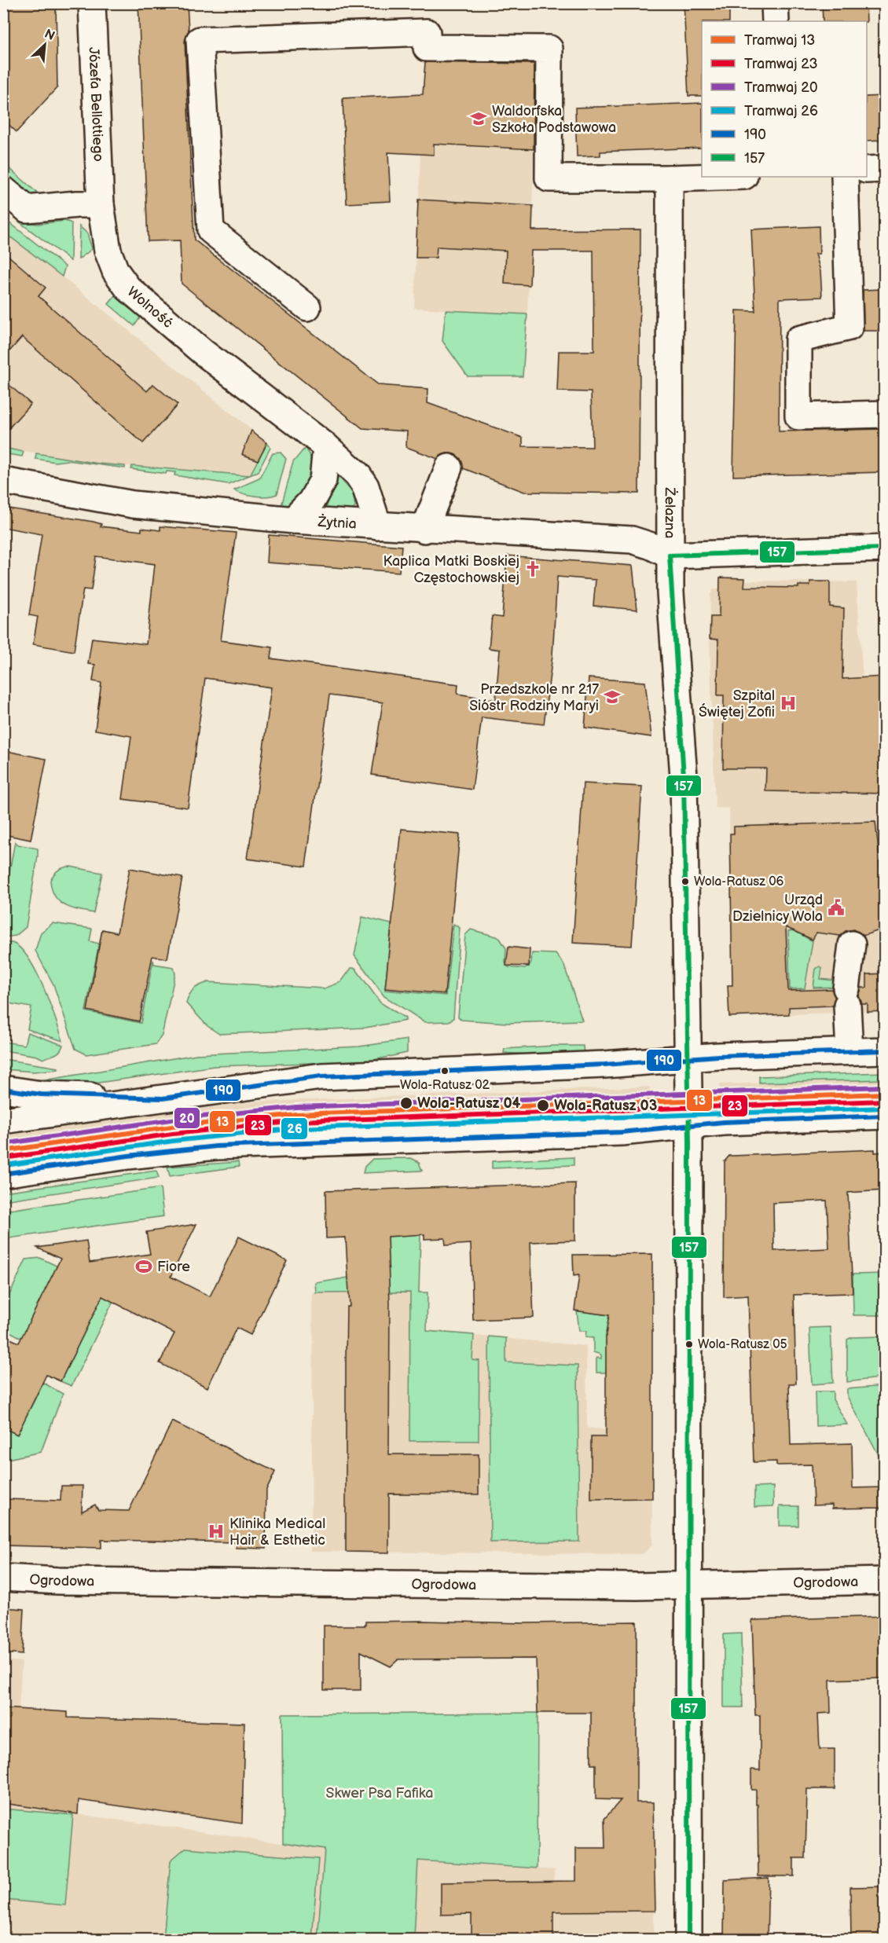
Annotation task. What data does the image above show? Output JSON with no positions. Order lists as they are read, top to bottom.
{
  "streets": {
    "street": [
      "Józefa Bellottiego",
      "Wolność",
      "Żelazna",
      "Żytnia",
      "Ogrodowa"
    ]
  },
  "crossings": [
    ["Józefa Bellottiego", "Wolność"],
    ["Wolność", "Żytnia"],
    ["Żelazna", "Żytnia"],
    ["Żelazna", "Ogrodowa"]
  ],
  "parks": ["Skwer Psa Fafika"],
  "places": {
    "school or university": ["Waldorfska Szkoła Podstawowa", "Przedszkole nr 217 Sióstr Rodziny Maryi"],
    "church": ["Kaplica Matki Boskiej Częstochowskiej"],
    "hospital": ["Szpital Świętej Zofii", "Klinika Medical Hair & Esthetic"],
    "other": [
      "Wola-Ratusz 06",
      "Wola-Ratusz 02",
      "Wola-Ratusz 04",
      "Wola-Ratusz 03",
      "Wola-Ratusz 05"
    ],
    "public building": ["Urząd Dzielnicy Wola"],
    "sports": ["Fiore"]
  },
  "lines": [
    "transit line 157",
    "transit line 190",
    "tram line 20",
    "tram line 13",
    "tram line 23",
    "tram line 26"
  ],
  "legend": [
    "Tramwaj 13",
    "Tramwaj 23",
    "Tramwaj 20",
    "Tramwaj 26",
    "190",
    "157"
  ],
  "north": "top right"
}
